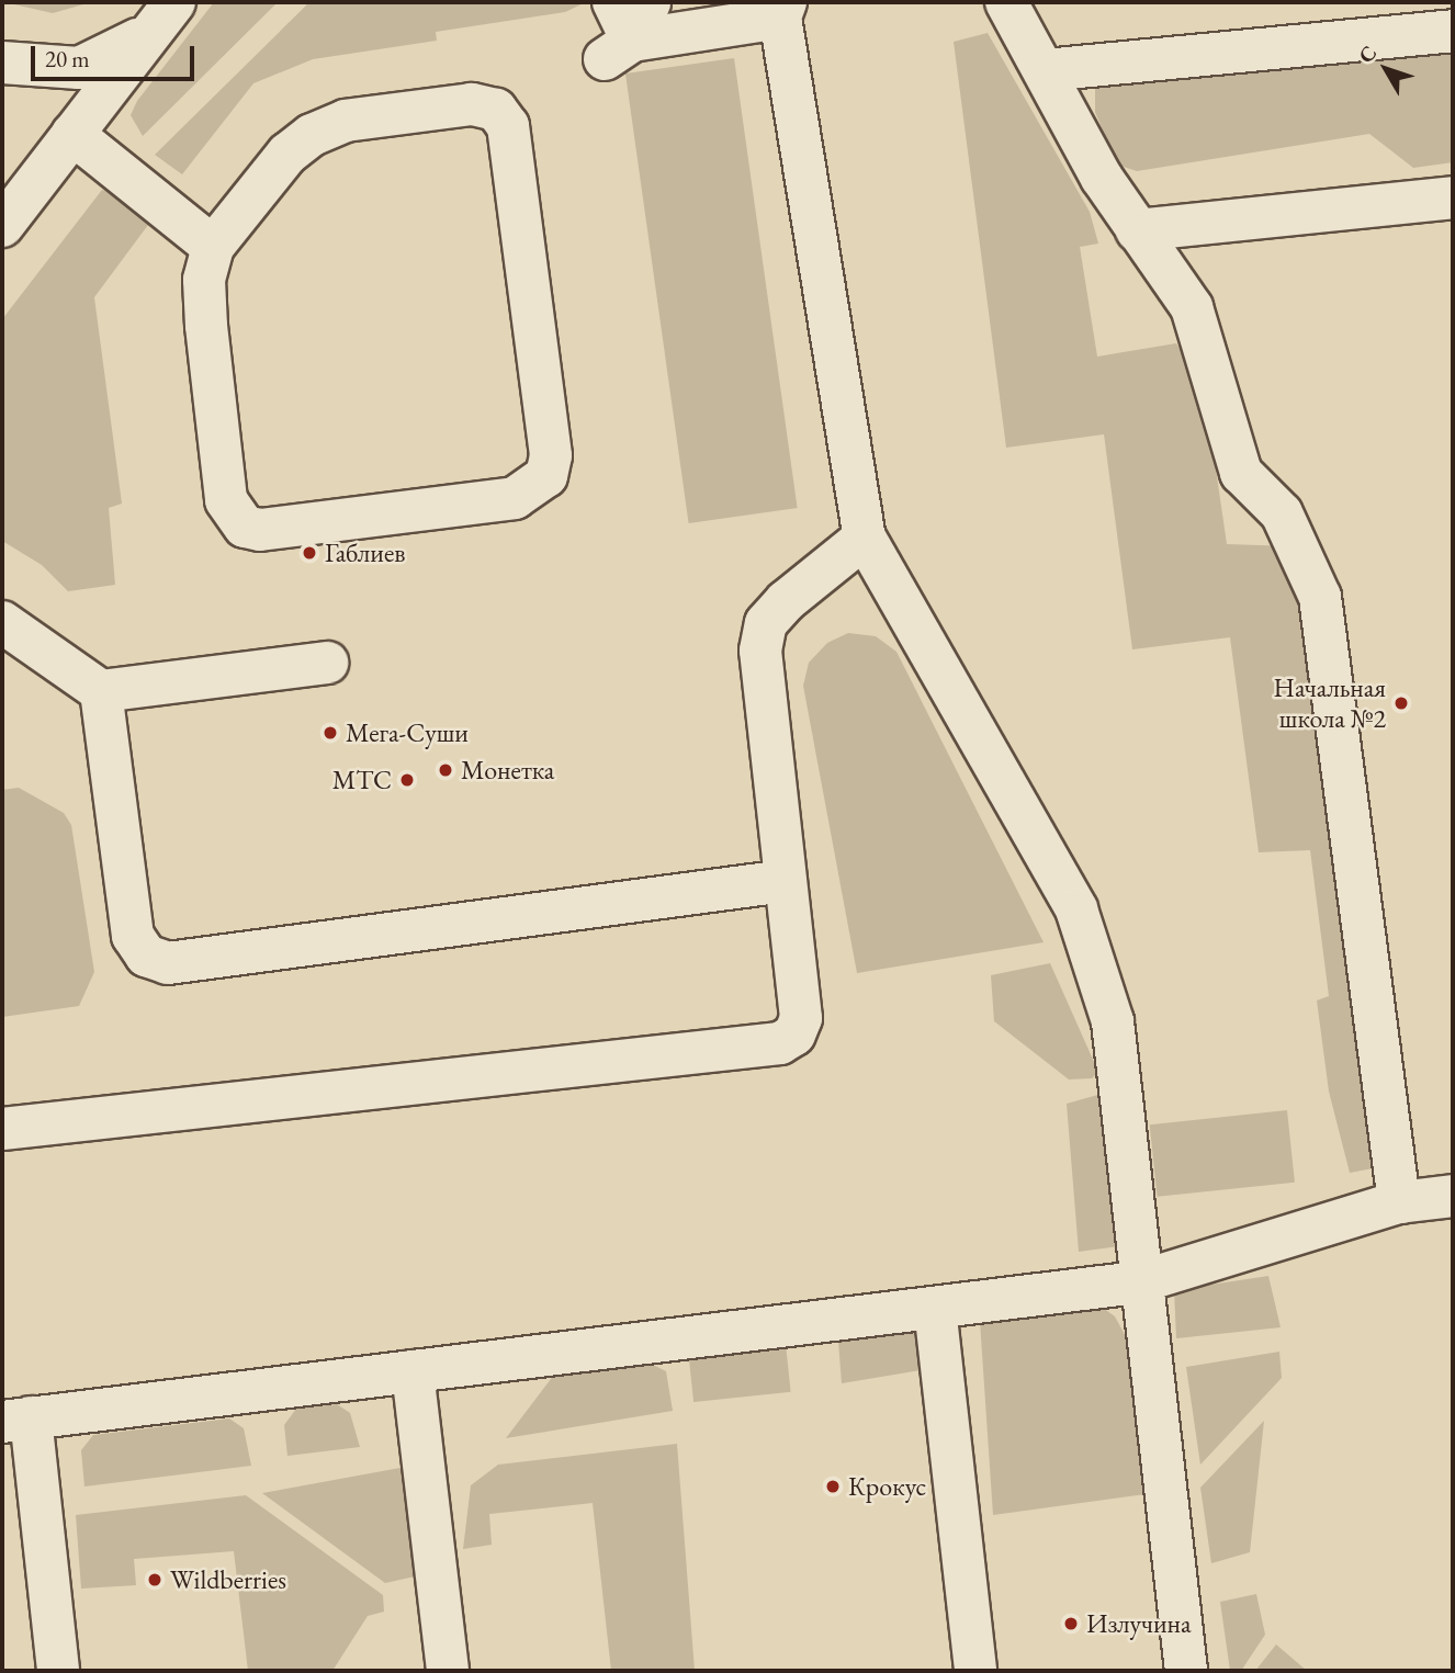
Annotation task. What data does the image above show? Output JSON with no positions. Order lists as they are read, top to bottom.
{
  "places": [
    "Габлиев",
    "Начальная школа №2",
    "Мега-Суши",
    "Монетка",
    "МТС",
    "Крокус",
    "Wildberries",
    "Излучина"
  ],
  "scale_bar": "20 m",
  "north": "top left"
}
